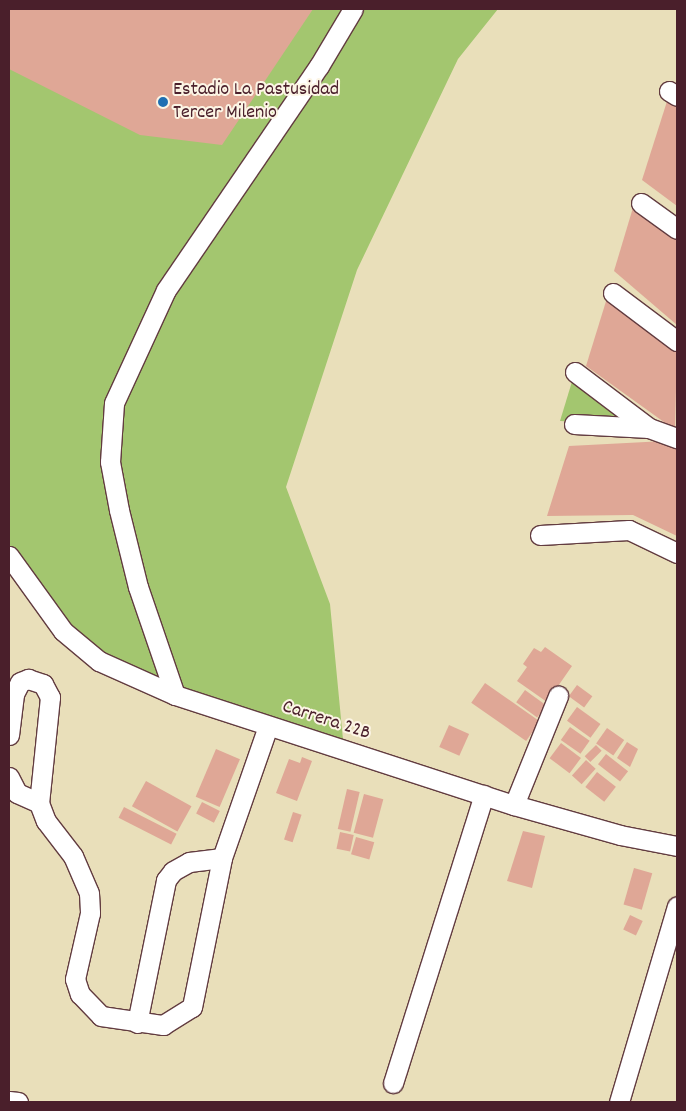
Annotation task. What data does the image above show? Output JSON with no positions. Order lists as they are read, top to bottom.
{
  "streets": {
    "street": ["Carrera 22B"]
  },
  "places": ["Estadio La Pastusidad Tercer Milenio"]
}
